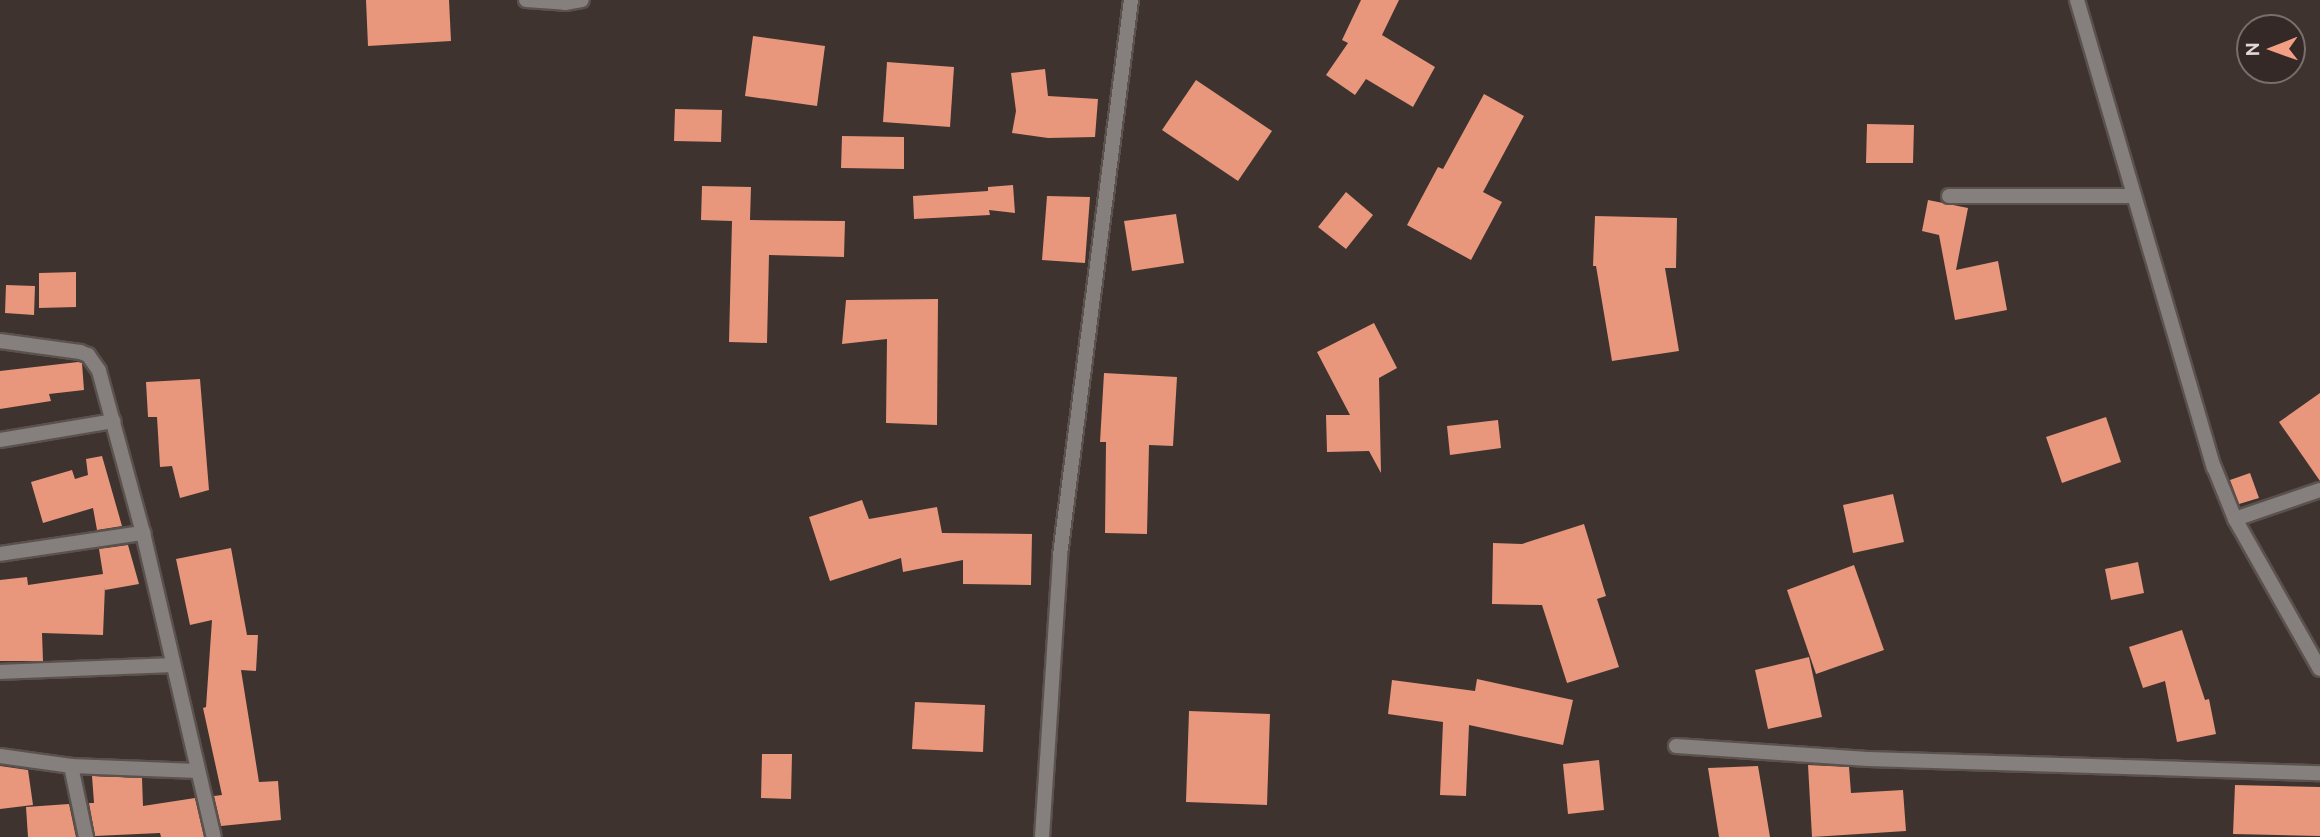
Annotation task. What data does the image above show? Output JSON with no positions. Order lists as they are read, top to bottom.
{
  "north": "left"
}
